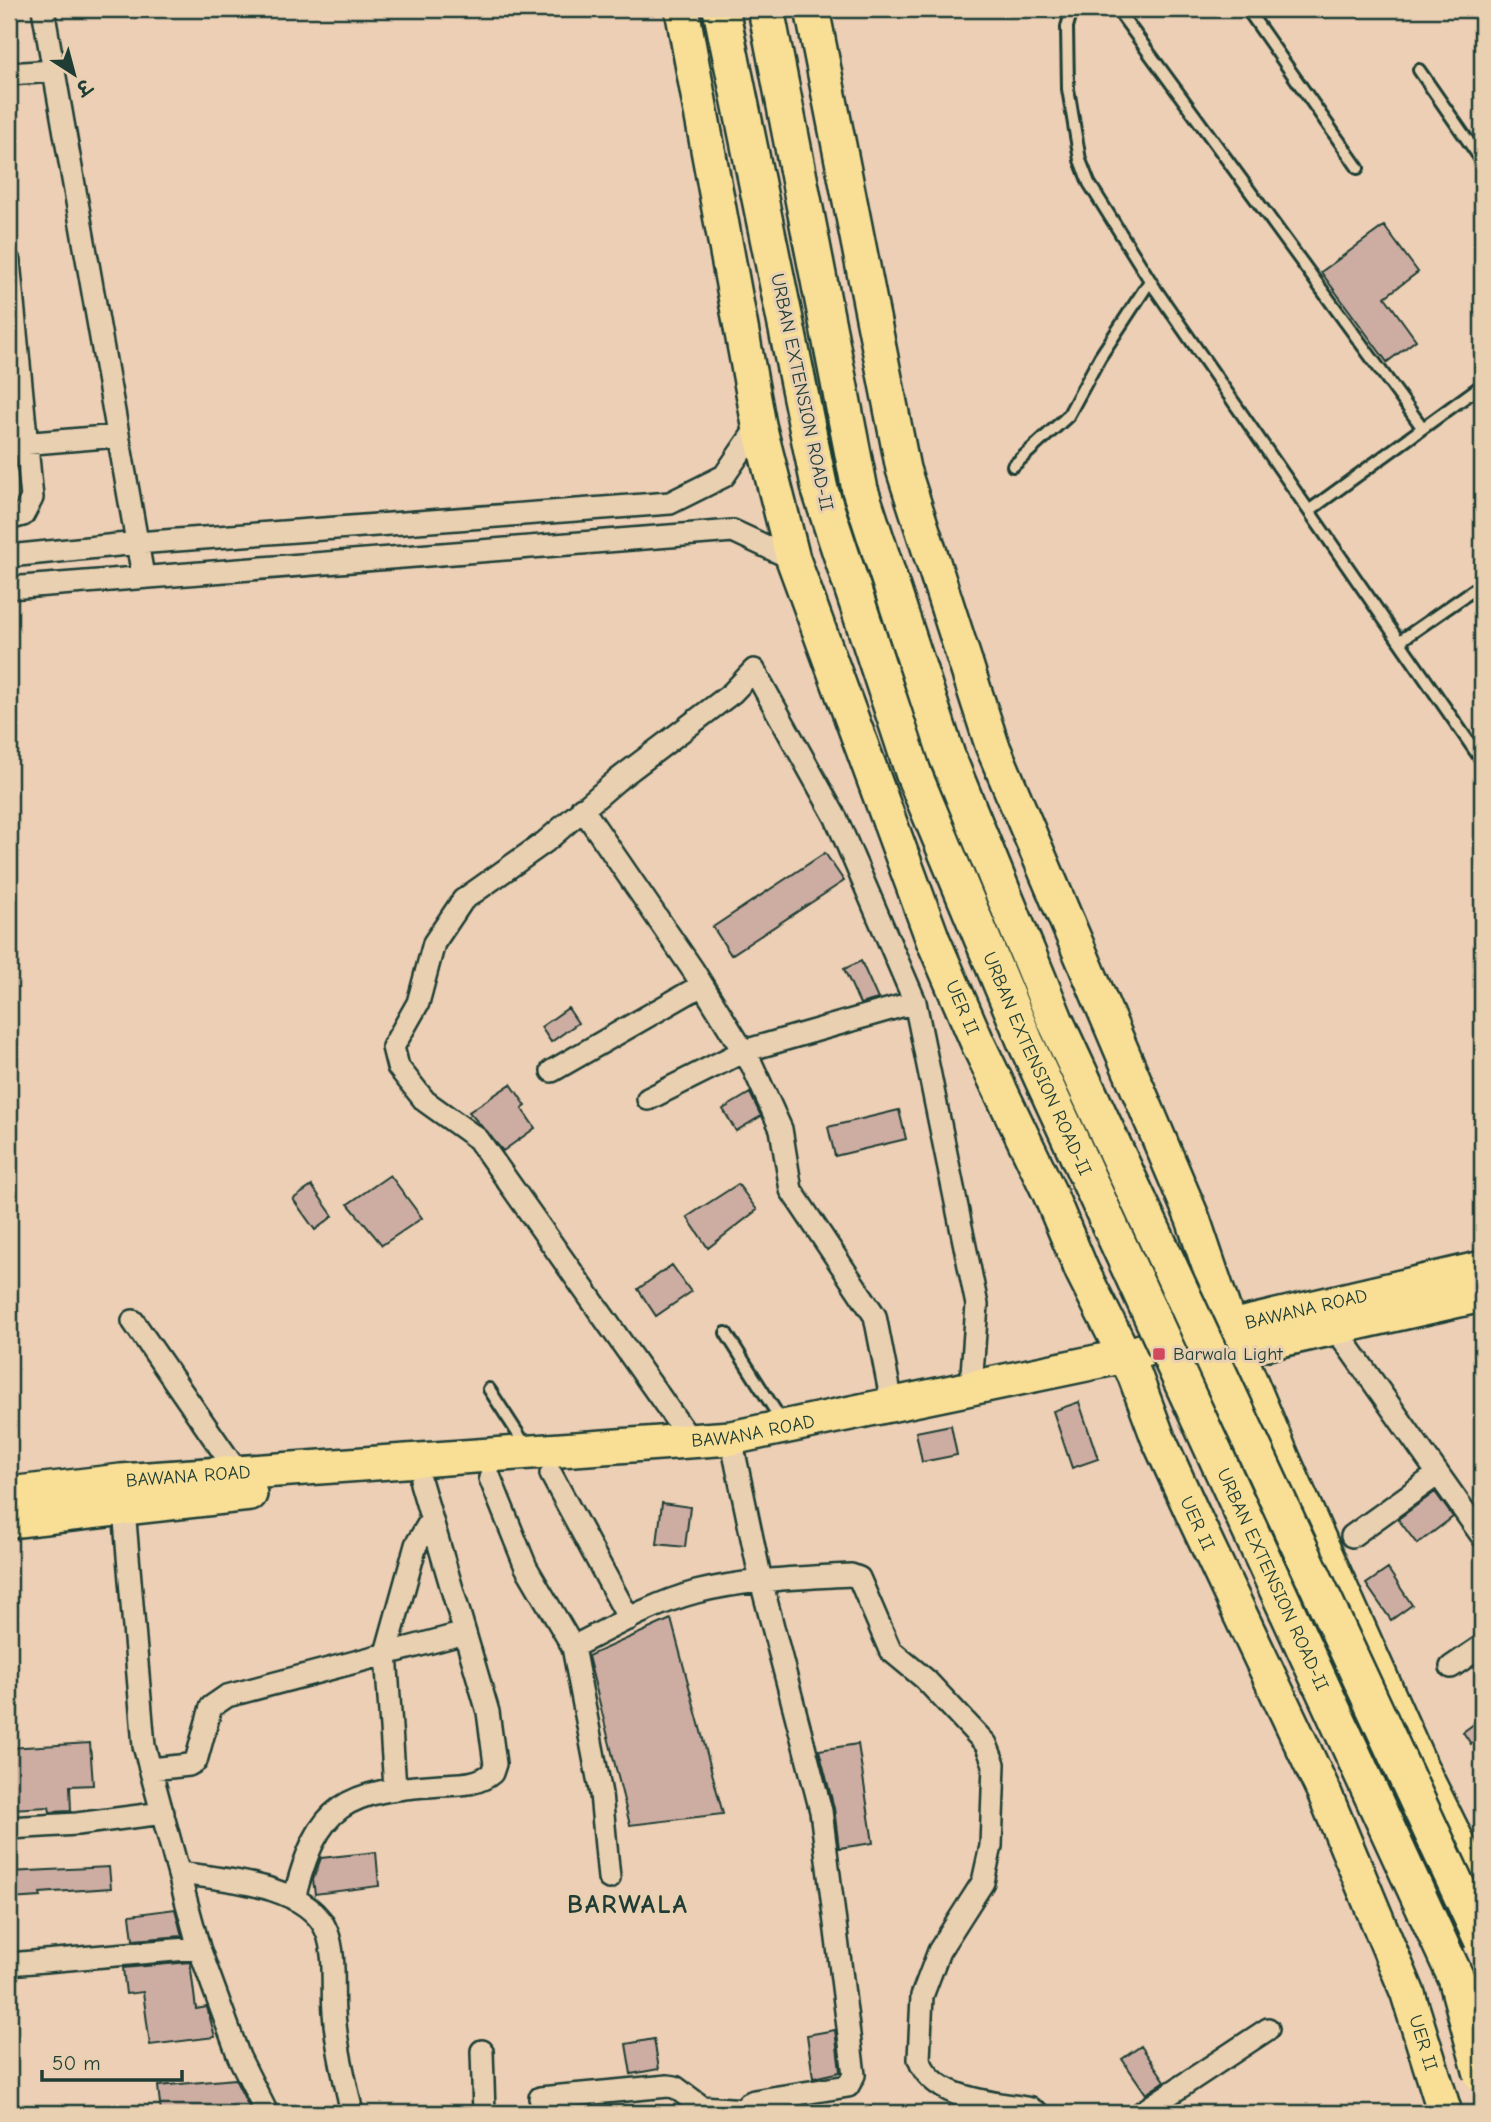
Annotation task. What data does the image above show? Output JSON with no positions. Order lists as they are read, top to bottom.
{
  "streets": {
    "highway": ["URBAN EXTENSION ROAD-II"],
    "main road": ["UER II", "BAWANA ROAD"]
  },
  "crossings": [
    ["UER II", "BAWANA ROAD"]
  ],
  "districts": ["BARWALA"],
  "places": {
    "transit": ["Barwala Light"]
  },
  "scale_bar": "50 m",
  "north": "bottom right"
}
